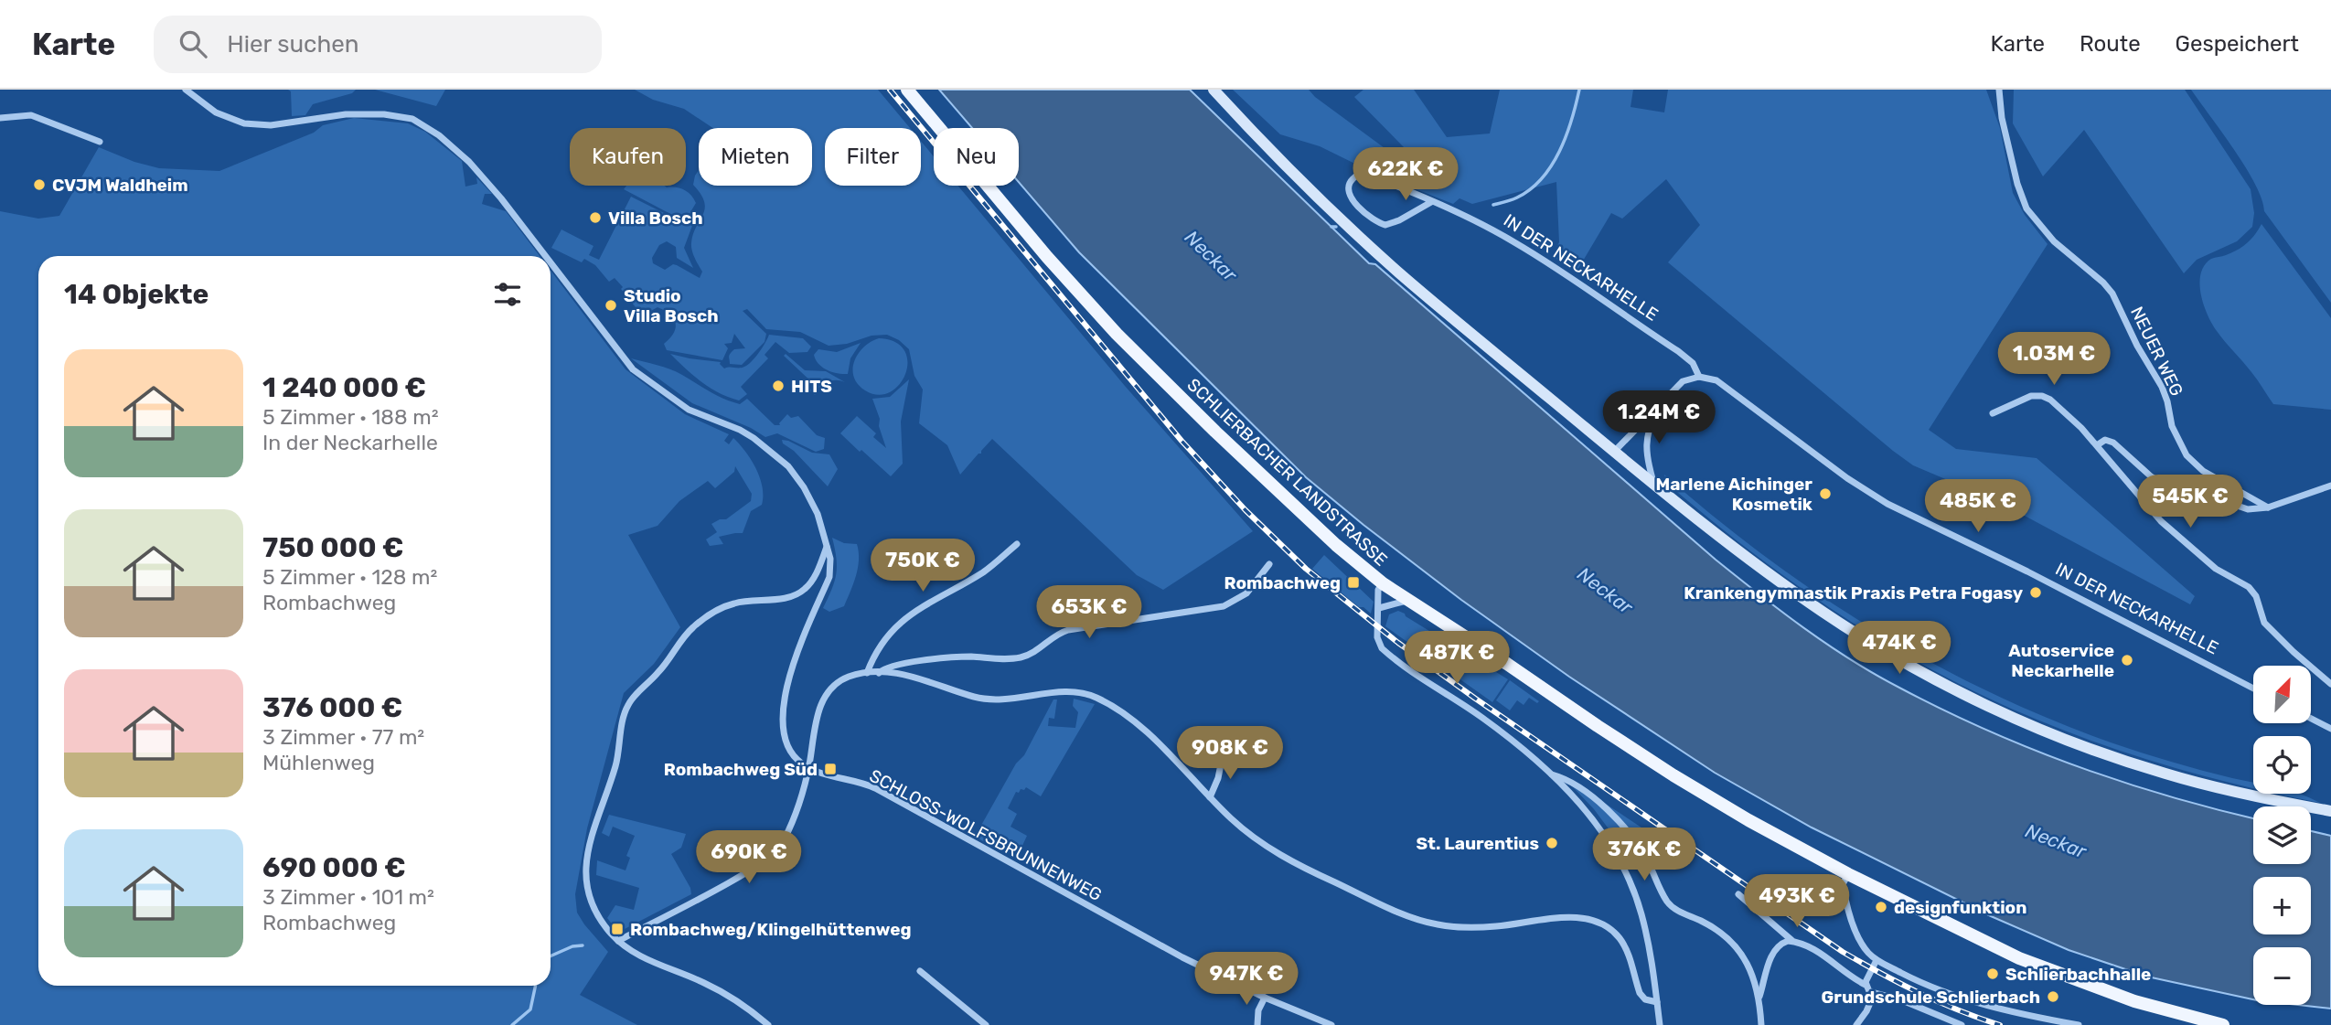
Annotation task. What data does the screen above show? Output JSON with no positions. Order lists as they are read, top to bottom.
{
  "streets": {
    "main road": ["SCHLIERBACHER LANDSTRASSE"],
    "street": ["IN DER NECKARHELLE", "NEUER WEG", "SCHLOSS-WOLFSBRUNNENWEG"]
  },
  "water": ["Neckar"],
  "places": {
    "other": [
      "CVJM Waldheim",
      "Villa Bosch",
      "Studio Villa Bosch",
      "HITS",
      "Marlene Aichinger Kosmetik",
      "Krankengymnastik Praxis Petra Fogasy",
      "Autoservice Neckarhelle",
      "St. Laurentius",
      "designfunktion",
      "Schlierbachhalle",
      "Grundschule Schlierbach"
    ],
    "transit": ["Rombachweg", "Rombachweg Süd", "Rombachweg/Klingelhüttenweg"]
  },
  "north": "top right",
  "page": {
    "header": "Karte",
    "search": "Hier suchen",
    "nav": ["Karte", "Route", "Gespeichert"],
    "chip": [
      "Kaufen",
      "Mieten",
      "Filter",
      "Neu"
    ],
    "price": [
      "622K €",
      "1.03M €",
      "1.24M €",
      "545K €",
      "485K €",
      "750K €",
      "653K €",
      "474K €",
      "487K €",
      "908K €",
      "376K €",
      "690K €",
      "493K €",
      "947K €"
    ],
    "heading": "14 Objekte",
    "list": [
      {
        "name": "1 240 000 €",
        "note": "5 Zimmer · 188 m² · In der Neckarhelle"
      },
      {
        "name": "750 000 €",
        "note": "5 Zimmer · 128 m² · Rombachweg"
      },
      {
        "name": "376 000 €",
        "note": "3 Zimmer · 77 m² · Mühlenweg"
      },
      {
        "name": "690 000 €",
        "note": "3 Zimmer · 101 m² · Rombachweg"
      }
    ],
    "map_buttons": ["+", "−"]
  }
}
